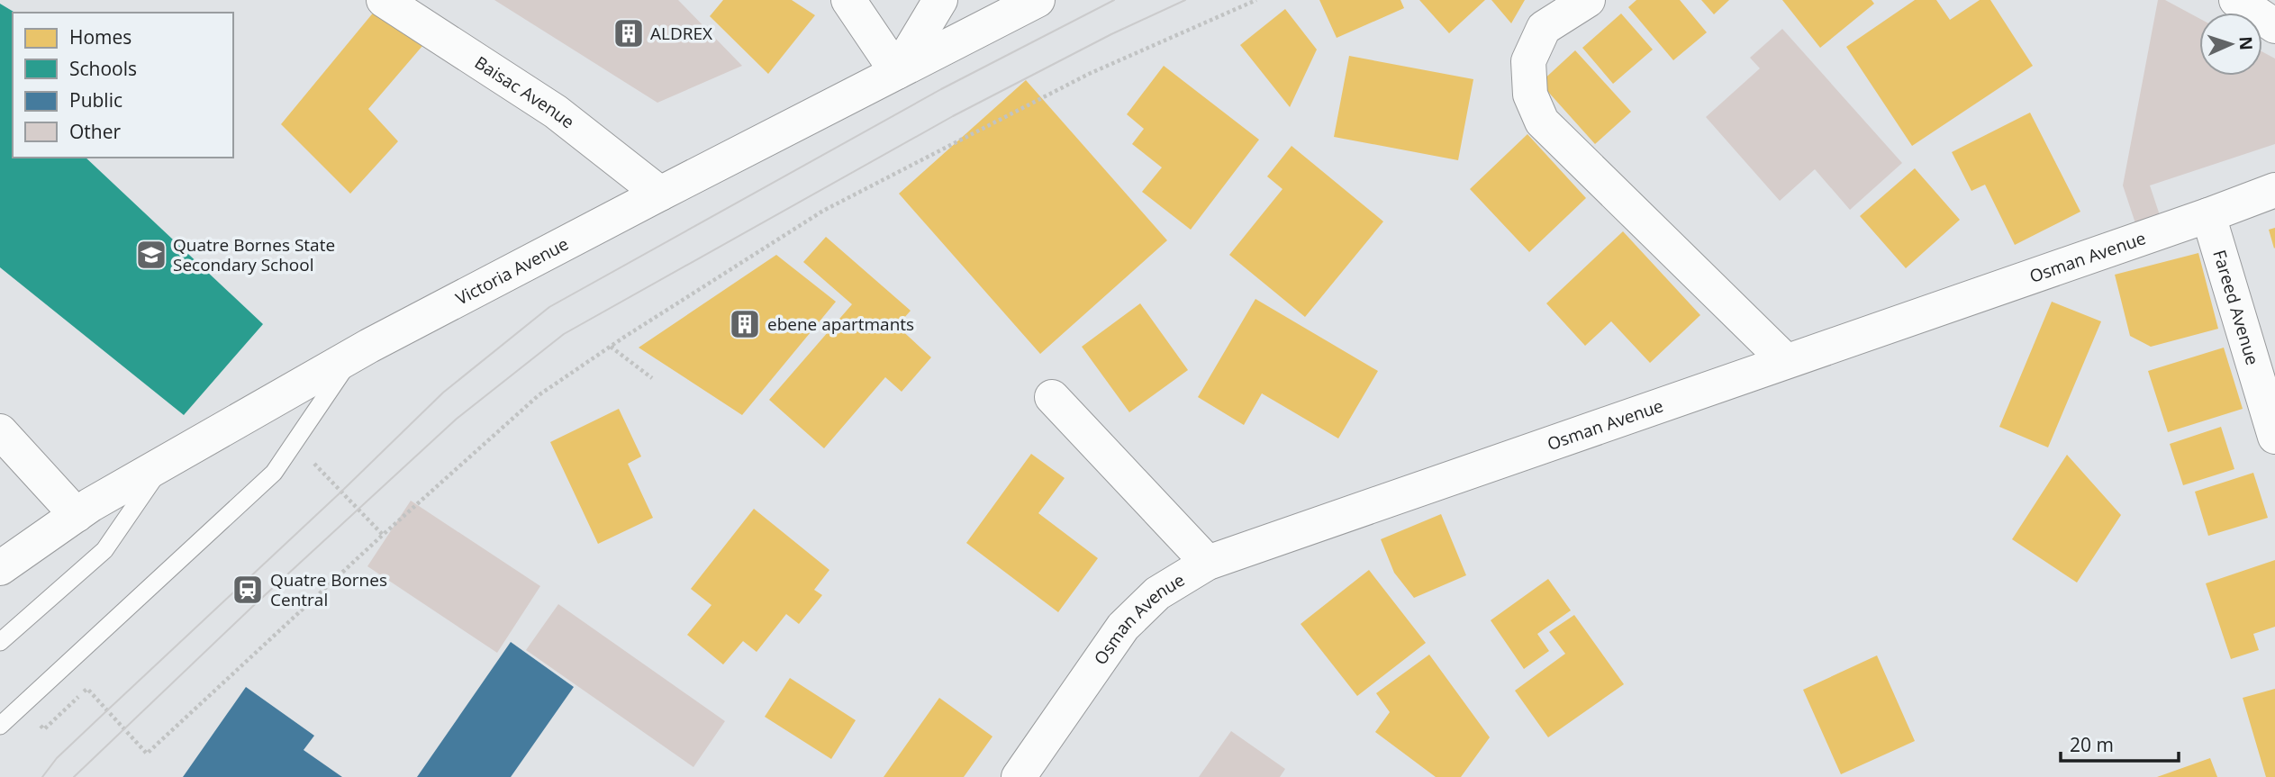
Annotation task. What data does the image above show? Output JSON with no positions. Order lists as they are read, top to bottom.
{
  "streets": {
    "street": [
      "Baisac Avenue",
      "Osman Avenue",
      "Victoria Avenue",
      "Fareed Avenue"
    ]
  },
  "crossings": [
    ["Baisac Avenue", "Victoria Avenue"],
    ["Osman Avenue", "Fareed Avenue"]
  ],
  "places": {
    "building": ["ALDREX", "ebene apartmants"],
    "school or university": ["Quatre Bornes State Secondary School"],
    "station": ["Quatre Bornes Central"]
  },
  "legend": [
    "Homes",
    "Schools",
    "Public",
    "Other"
  ],
  "scale_bar": "20 m",
  "north": "right"
}
